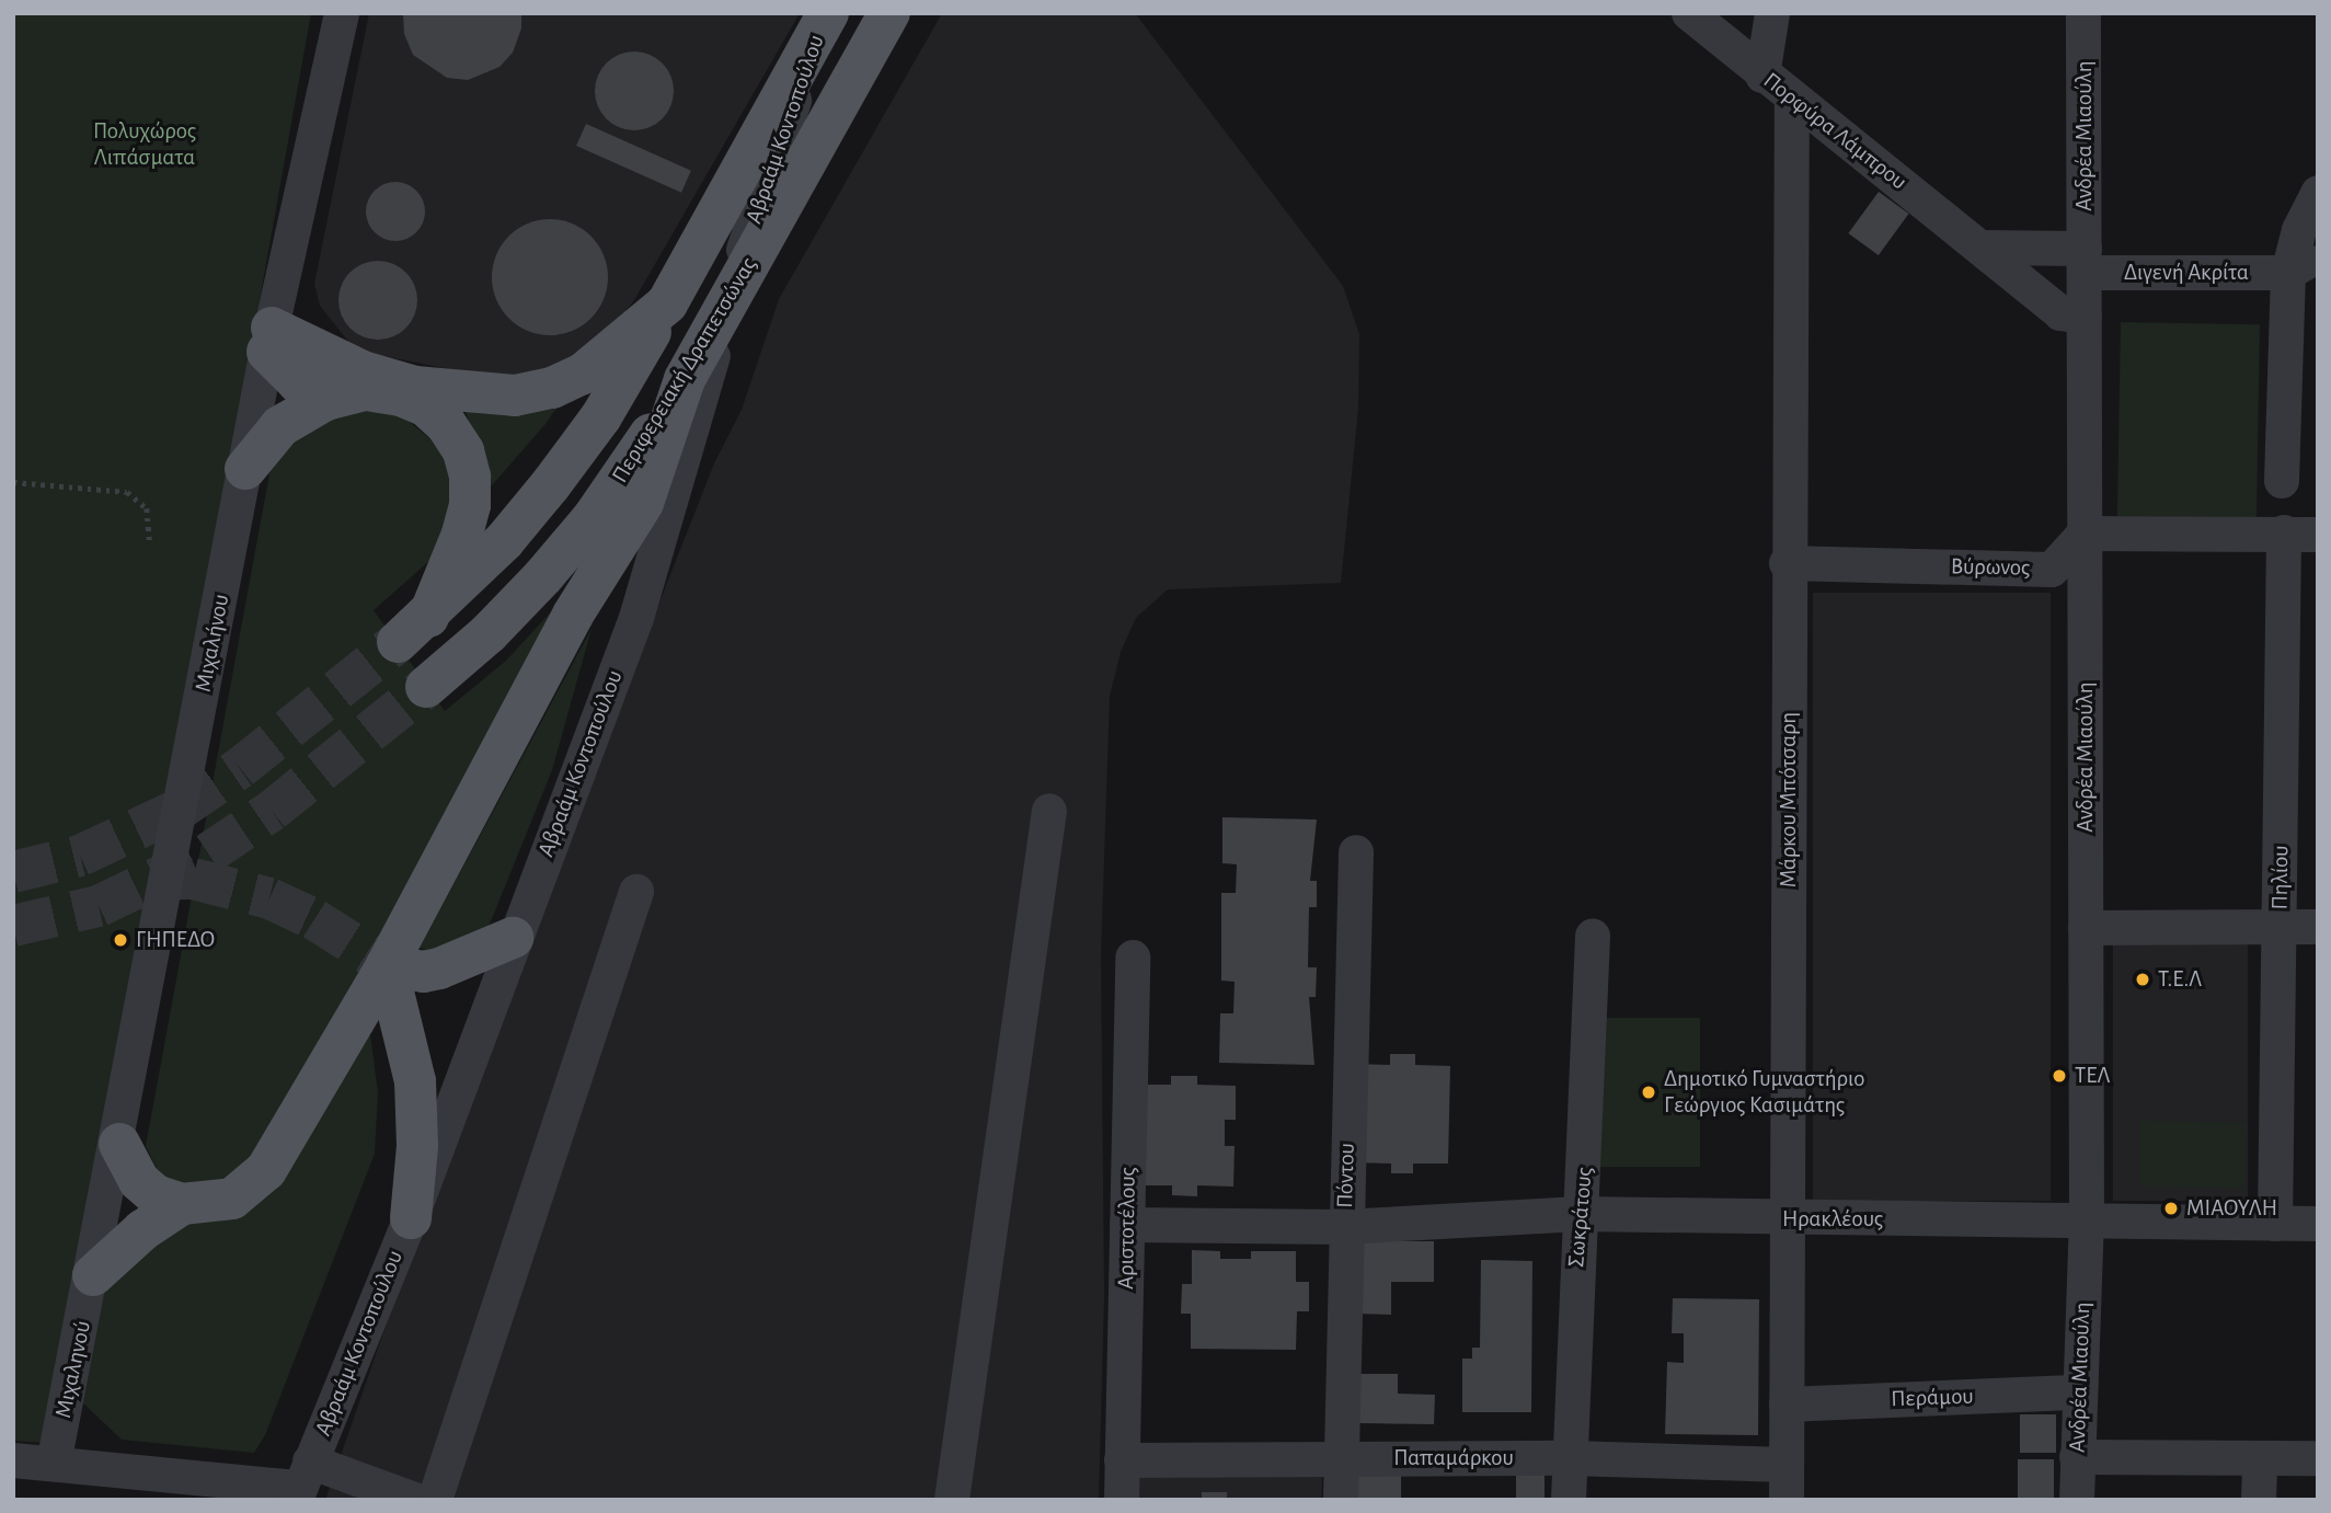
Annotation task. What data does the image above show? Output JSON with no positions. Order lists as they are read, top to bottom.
{
  "streets": {
    "main road": ["Περιφερειακή Δραπετσώνας"],
    "street": [
      "Αβραάμ Κοντοπούλου",
      "Πορφύρα Λάμπρου",
      "Ανδρέα Μιαούλη",
      "Διγενή Ακρίτα",
      "Βύρωνος",
      "Μιχαλήνου",
      "Μάρκου Μπότσαρη",
      "Πηλίου",
      "Πόντου",
      "Σωκράτους",
      "Ηρακλέους",
      "Αριστοτέλους",
      "Μιχαληνού",
      "Περάμου",
      "Παπαμάρκου"
    ]
  },
  "crossings": [
    ["Πορφύρα Λάμπρου", "Ανδρέα Μιαούλη"],
    ["Πορφύρα Λάμπρου", "Μάρκου Μπότσαρη"],
    ["Ανδρέα Μιαούλη", "Διγενή Ακρίτα"],
    ["Ανδρέα Μιαούλη", "Βύρωνος"],
    ["Ανδρέα Μιαούλη", "Ηρακλέους"],
    ["Ανδρέα Μιαούλη", "Περάμου"],
    ["Βύρωνος", "Μάρκου Μπότσαρη"],
    ["Μιχαλήνου", "Μιχαληνού"],
    ["Μάρκου Μπότσαρη", "Ηρακλέους"],
    ["Μάρκου Μπότσαρη", "Περάμου"],
    ["Μάρκου Μπότσαρη", "Παπαμάρκου"],
    ["Πηλίου", "Ηρακλέους"],
    ["Πόντου", "Ηρακλέους"],
    ["Πόντου", "Παπαμάρκου"],
    ["Σωκράτους", "Ηρακλέους"],
    ["Σωκράτους", "Παπαμάρκου"],
    ["Ηρακλέους", "Αριστοτέλους"],
    ["Αριστοτέλους", "Παπαμάρκου"]
  ],
  "parks": ["Πολυχώρος Λιπάσματα"],
  "places": [
    "ΓΗΠΕΔΟ",
    "Τ.Ε.Λ",
    "ΤΕΛ",
    "Δημοτικό Γυμναστήριο Γεώργιος Κασιμάτης",
    "ΜΙΑΟΥΛΗ"
  ]
}
